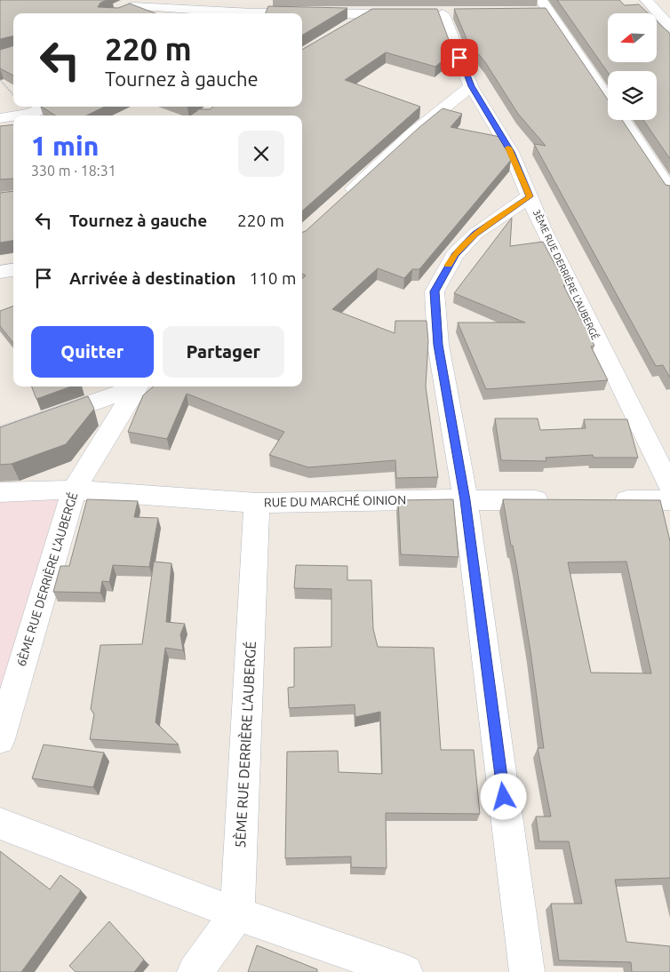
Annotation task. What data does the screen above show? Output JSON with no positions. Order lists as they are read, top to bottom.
{
  "streets": {
    "street": [
      "3ÈME RUE DERRIÈRE L'AUBERGÉ",
      "RUE DU MARCHÉ OINION",
      "6ÈME RUE DERRIÈRE L'AUBERGÉ",
      "5ÈME RUE DERRIÈRE L'AUBERGÉ"
    ]
  },
  "crossings": [
    ["RUE DU MARCHÉ OINION", "6ÈME RUE DERRIÈRE L'AUBERGÉ"],
    ["RUE DU MARCHÉ OINION", "5ÈME RUE DERRIÈRE L'AUBERGÉ"]
  ],
  "north": "left",
  "page": {
    "turn": ["220 m", "Tournez à gauche"],
    "heading": ["1 min", "330 m · 18:31"],
    "list": [
      {
        "name": "Tournez à gauche",
        "value": "220 m"
      },
      {
        "name": "Arrivée à destination",
        "value": "110 m"
      }
    ],
    "buttons": ["Quitter", "Partager"]
  }
}
